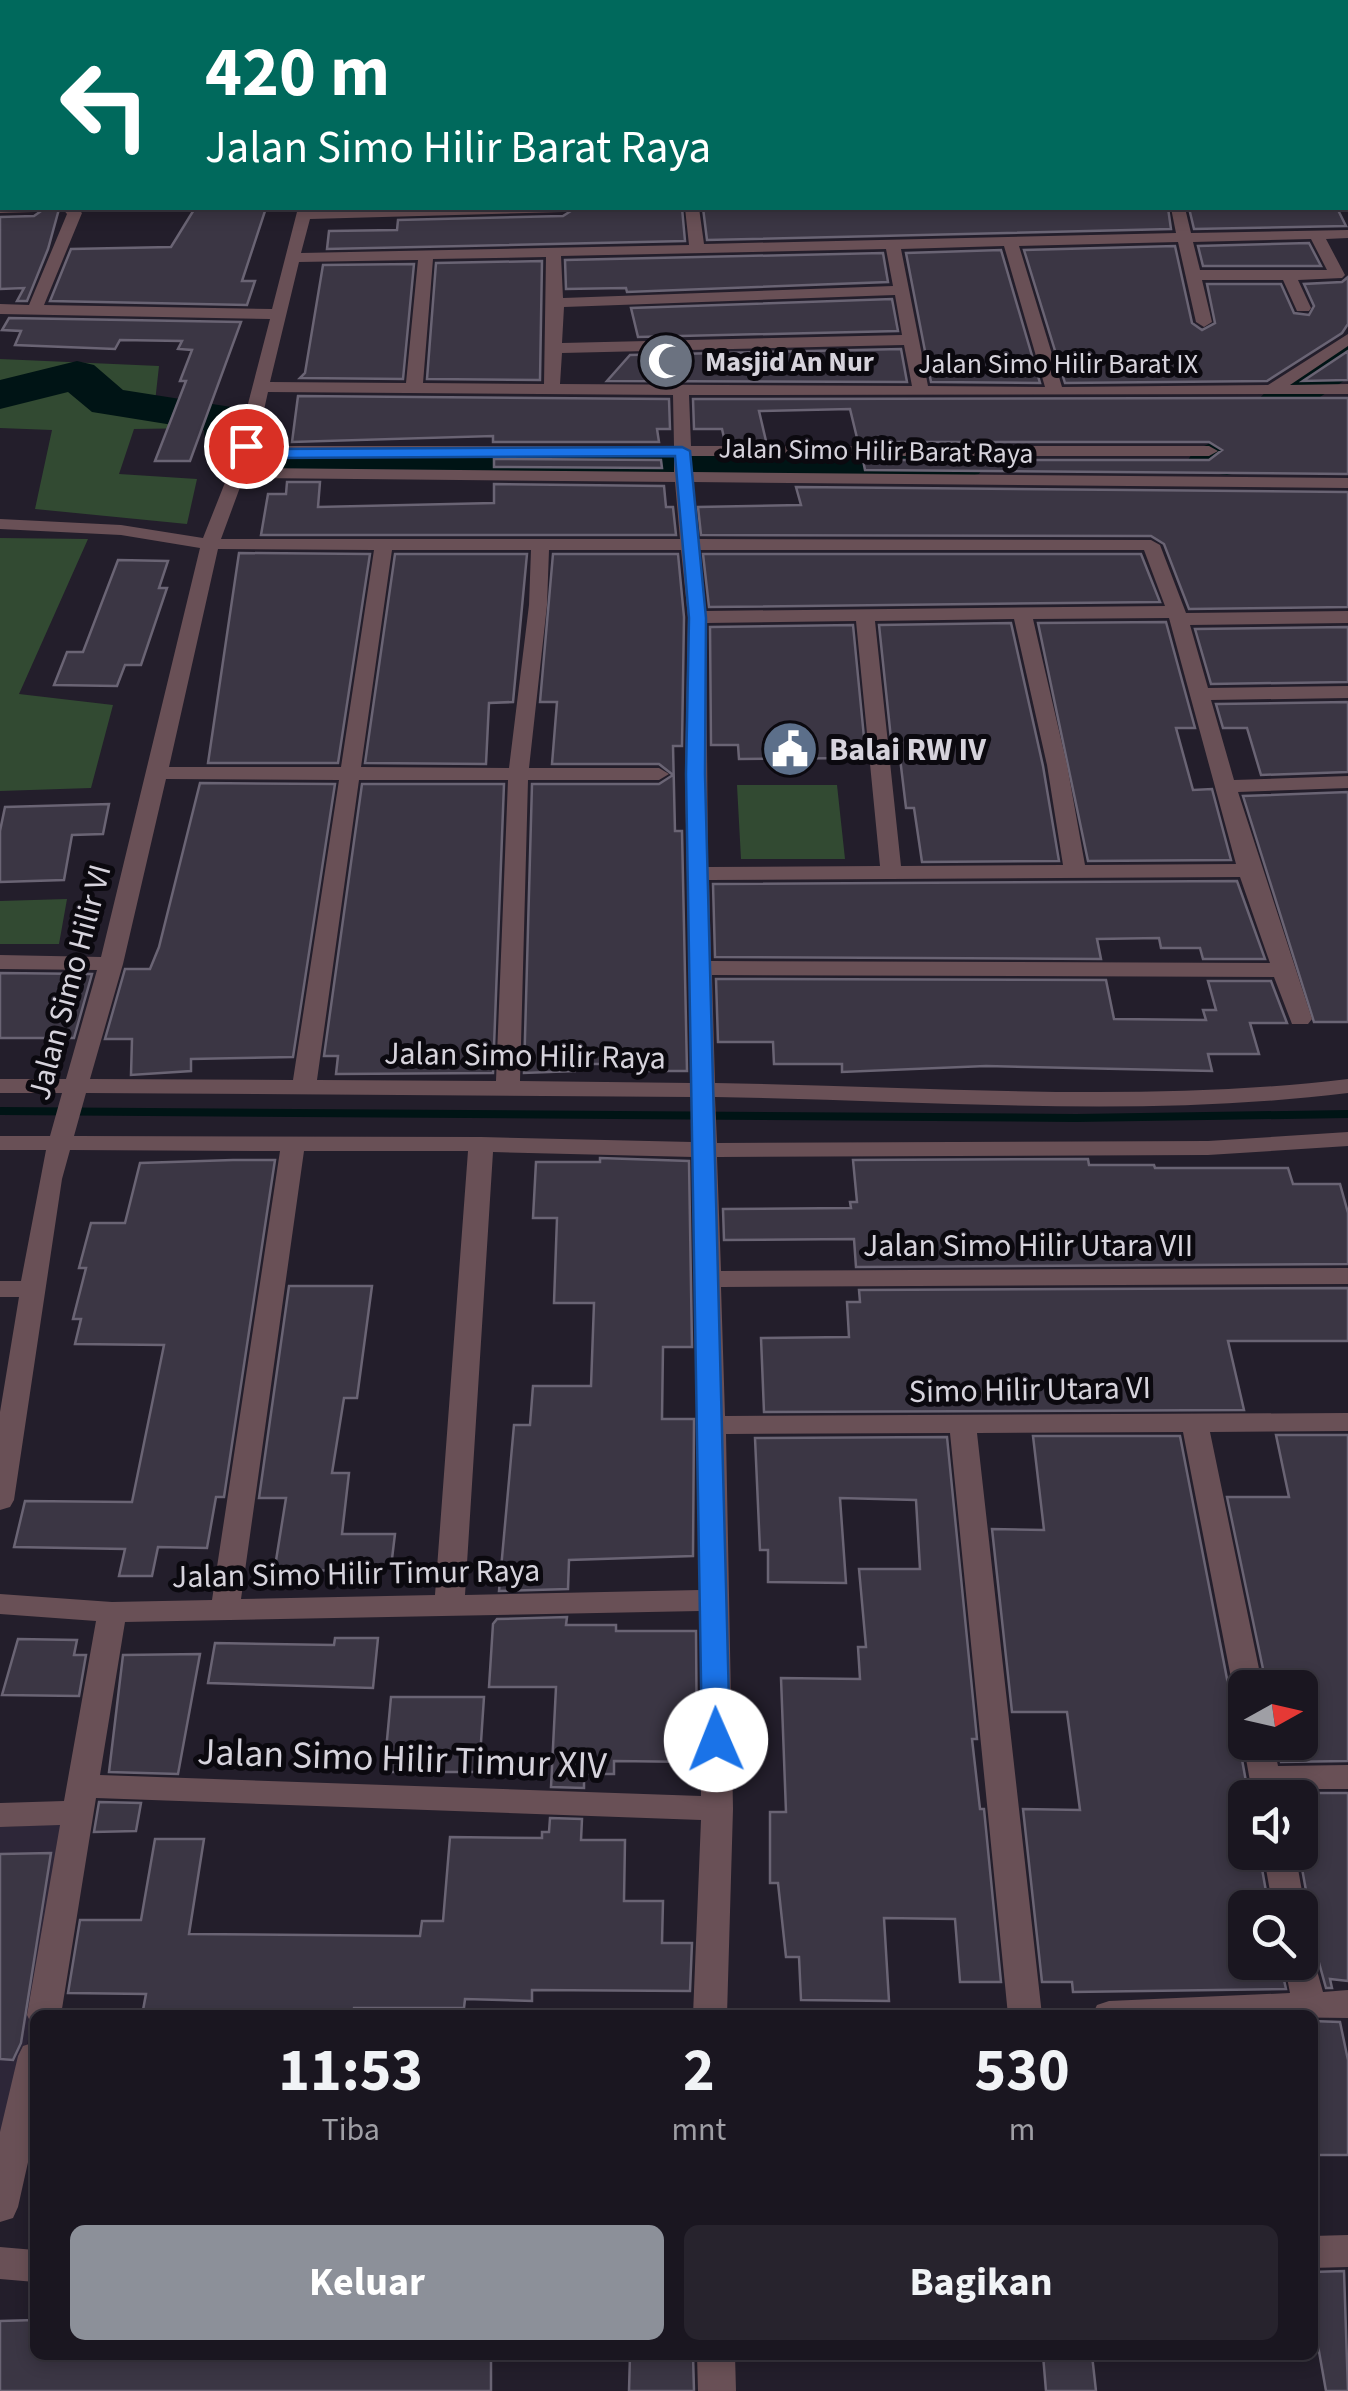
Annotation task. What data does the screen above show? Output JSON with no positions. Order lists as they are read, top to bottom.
{
  "streets": {
    "street": [
      "Jalan Simo Hilir Barat IX",
      "Jalan Simo Hilir Barat Raya",
      "Jalan Simo Hilir VI",
      "Jalan Simo Hilir Raya",
      "Jalan Simo Hilir Utara VII",
      "Simo Hilir Utara VI",
      "Jalan Simo Hilir Timur Raya",
      "Jalan Simo Hilir Timur XIV"
    ]
  },
  "crossings": [
    ["Jalan Simo Hilir Barat IX", "Jalan Simo Hilir Barat Raya"],
    ["Jalan Simo Hilir Barat Raya", "Jalan Simo Hilir VI"],
    ["Jalan Simo Hilir VI", "Jalan Simo Hilir Raya"]
  ],
  "places": {
    "mosque": ["Masjid An Nur"],
    "public building": ["Balai RW IV"]
  },
  "north": "right",
  "page": {
    "turn": ["420 m", "Jalan Simo Hilir Barat Raya"],
    "eta": [
      "11:53",
      "Tiba",
      "2",
      "mnt",
      "530",
      "m"
    ],
    "buttons": ["Keluar", "Bagikan"]
  }
}
